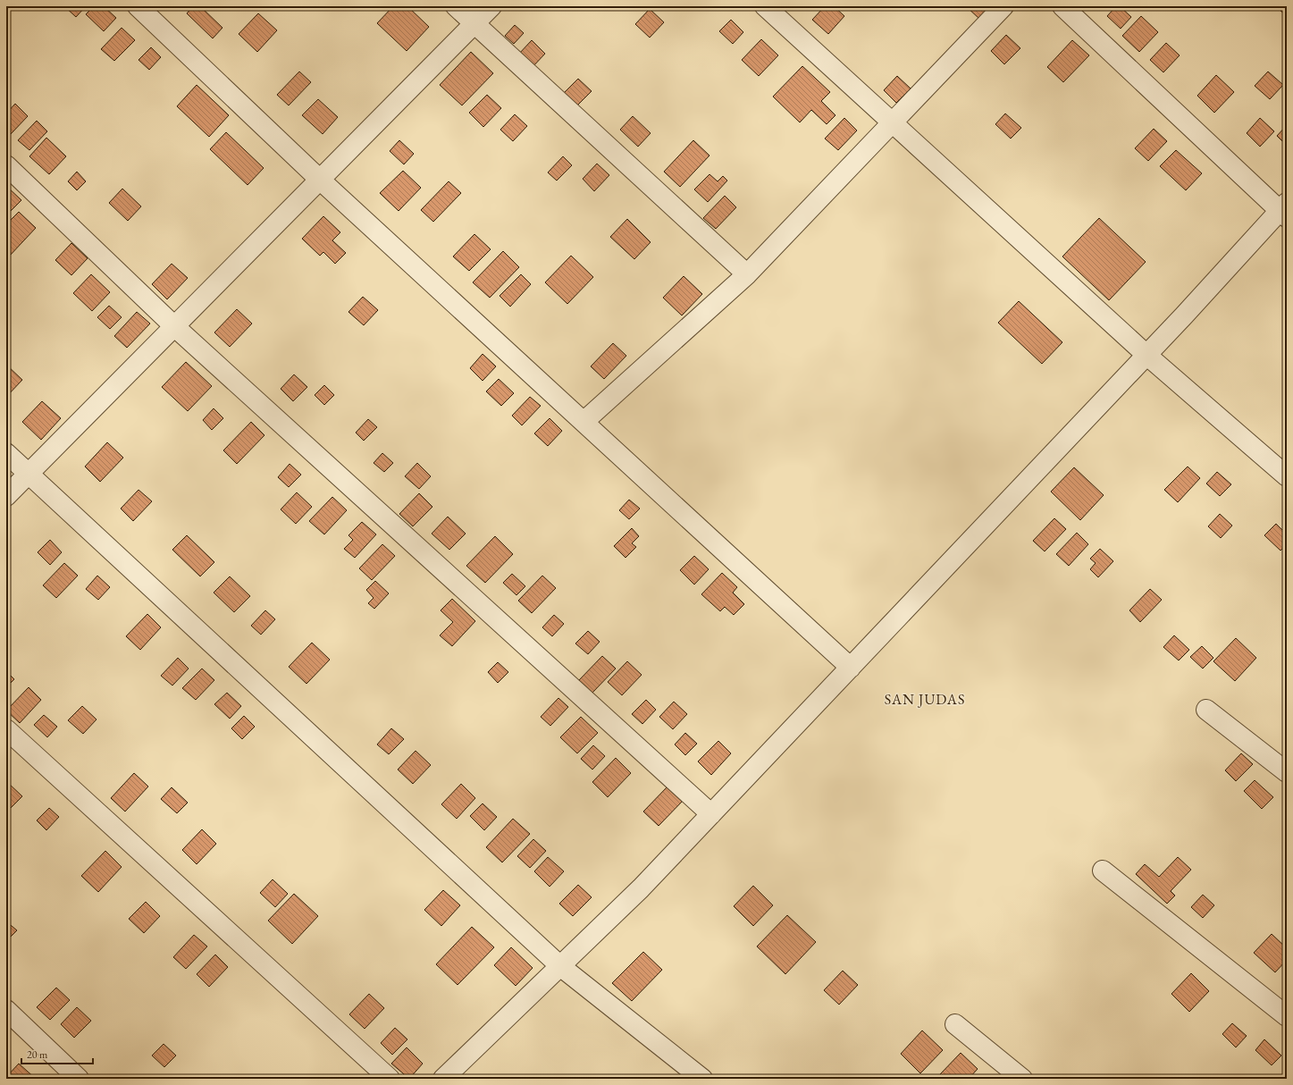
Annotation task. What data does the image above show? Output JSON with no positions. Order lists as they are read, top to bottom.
{
  "districts": ["SAN JUDAS"],
  "scale_bar": "20 m"
}
